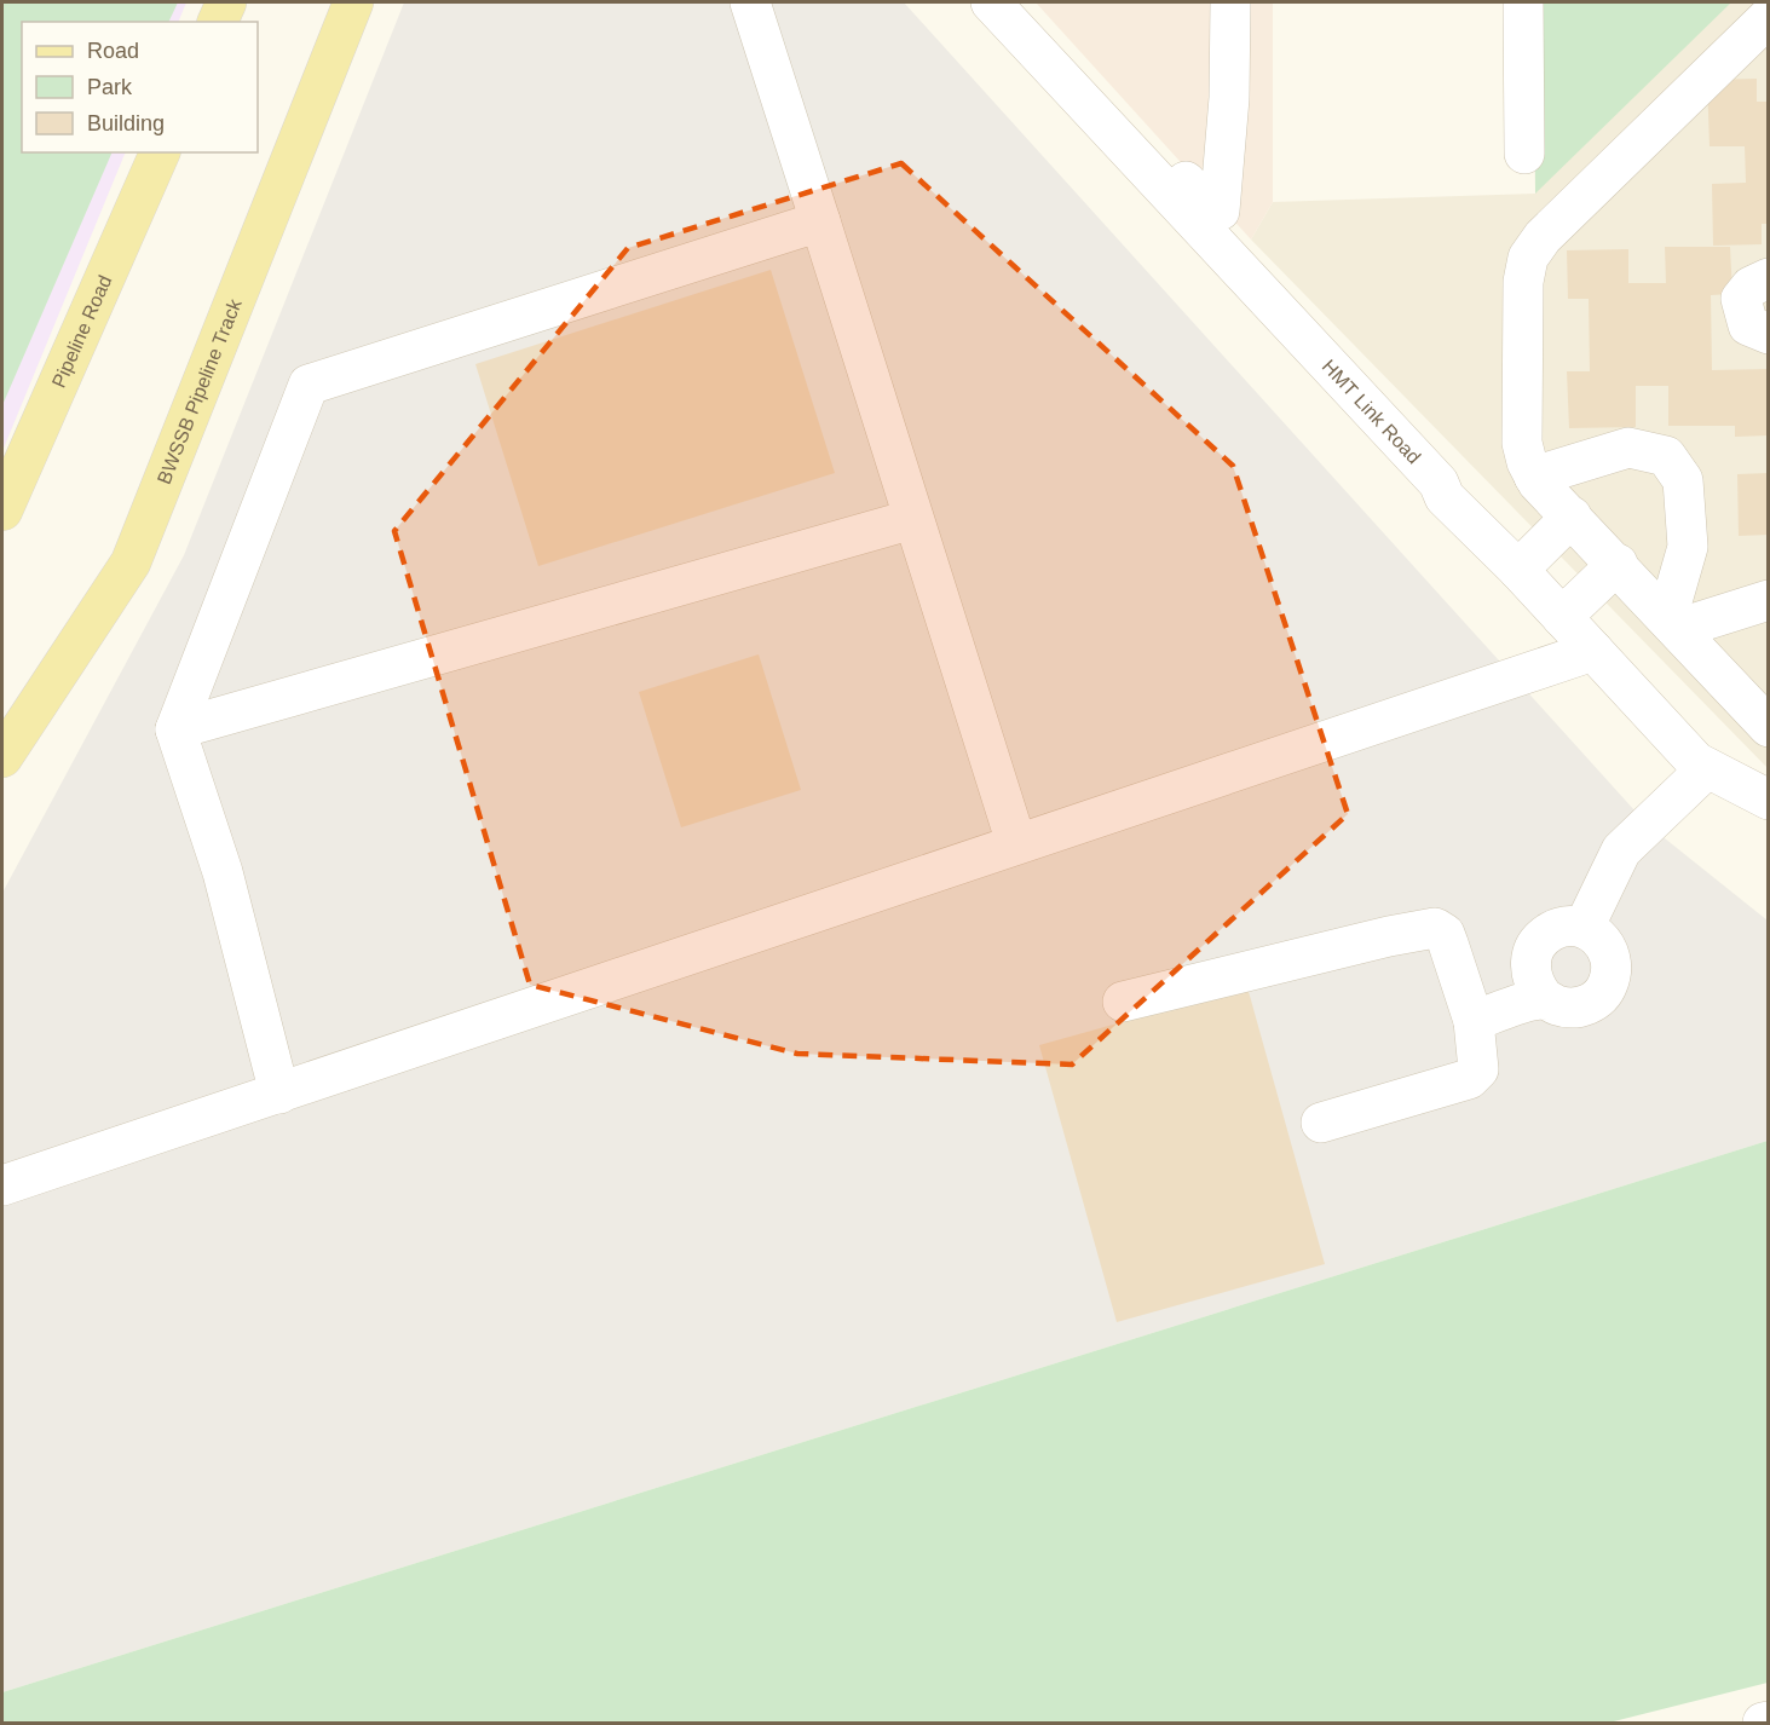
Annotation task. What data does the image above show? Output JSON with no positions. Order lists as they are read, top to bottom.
{
  "streets": {
    "main road": ["Pipeline Road", "BWSSB Pipeline Track"],
    "street": ["HMT Link Road"]
  },
  "legend": ["Road", "Park", "Building"]
}
